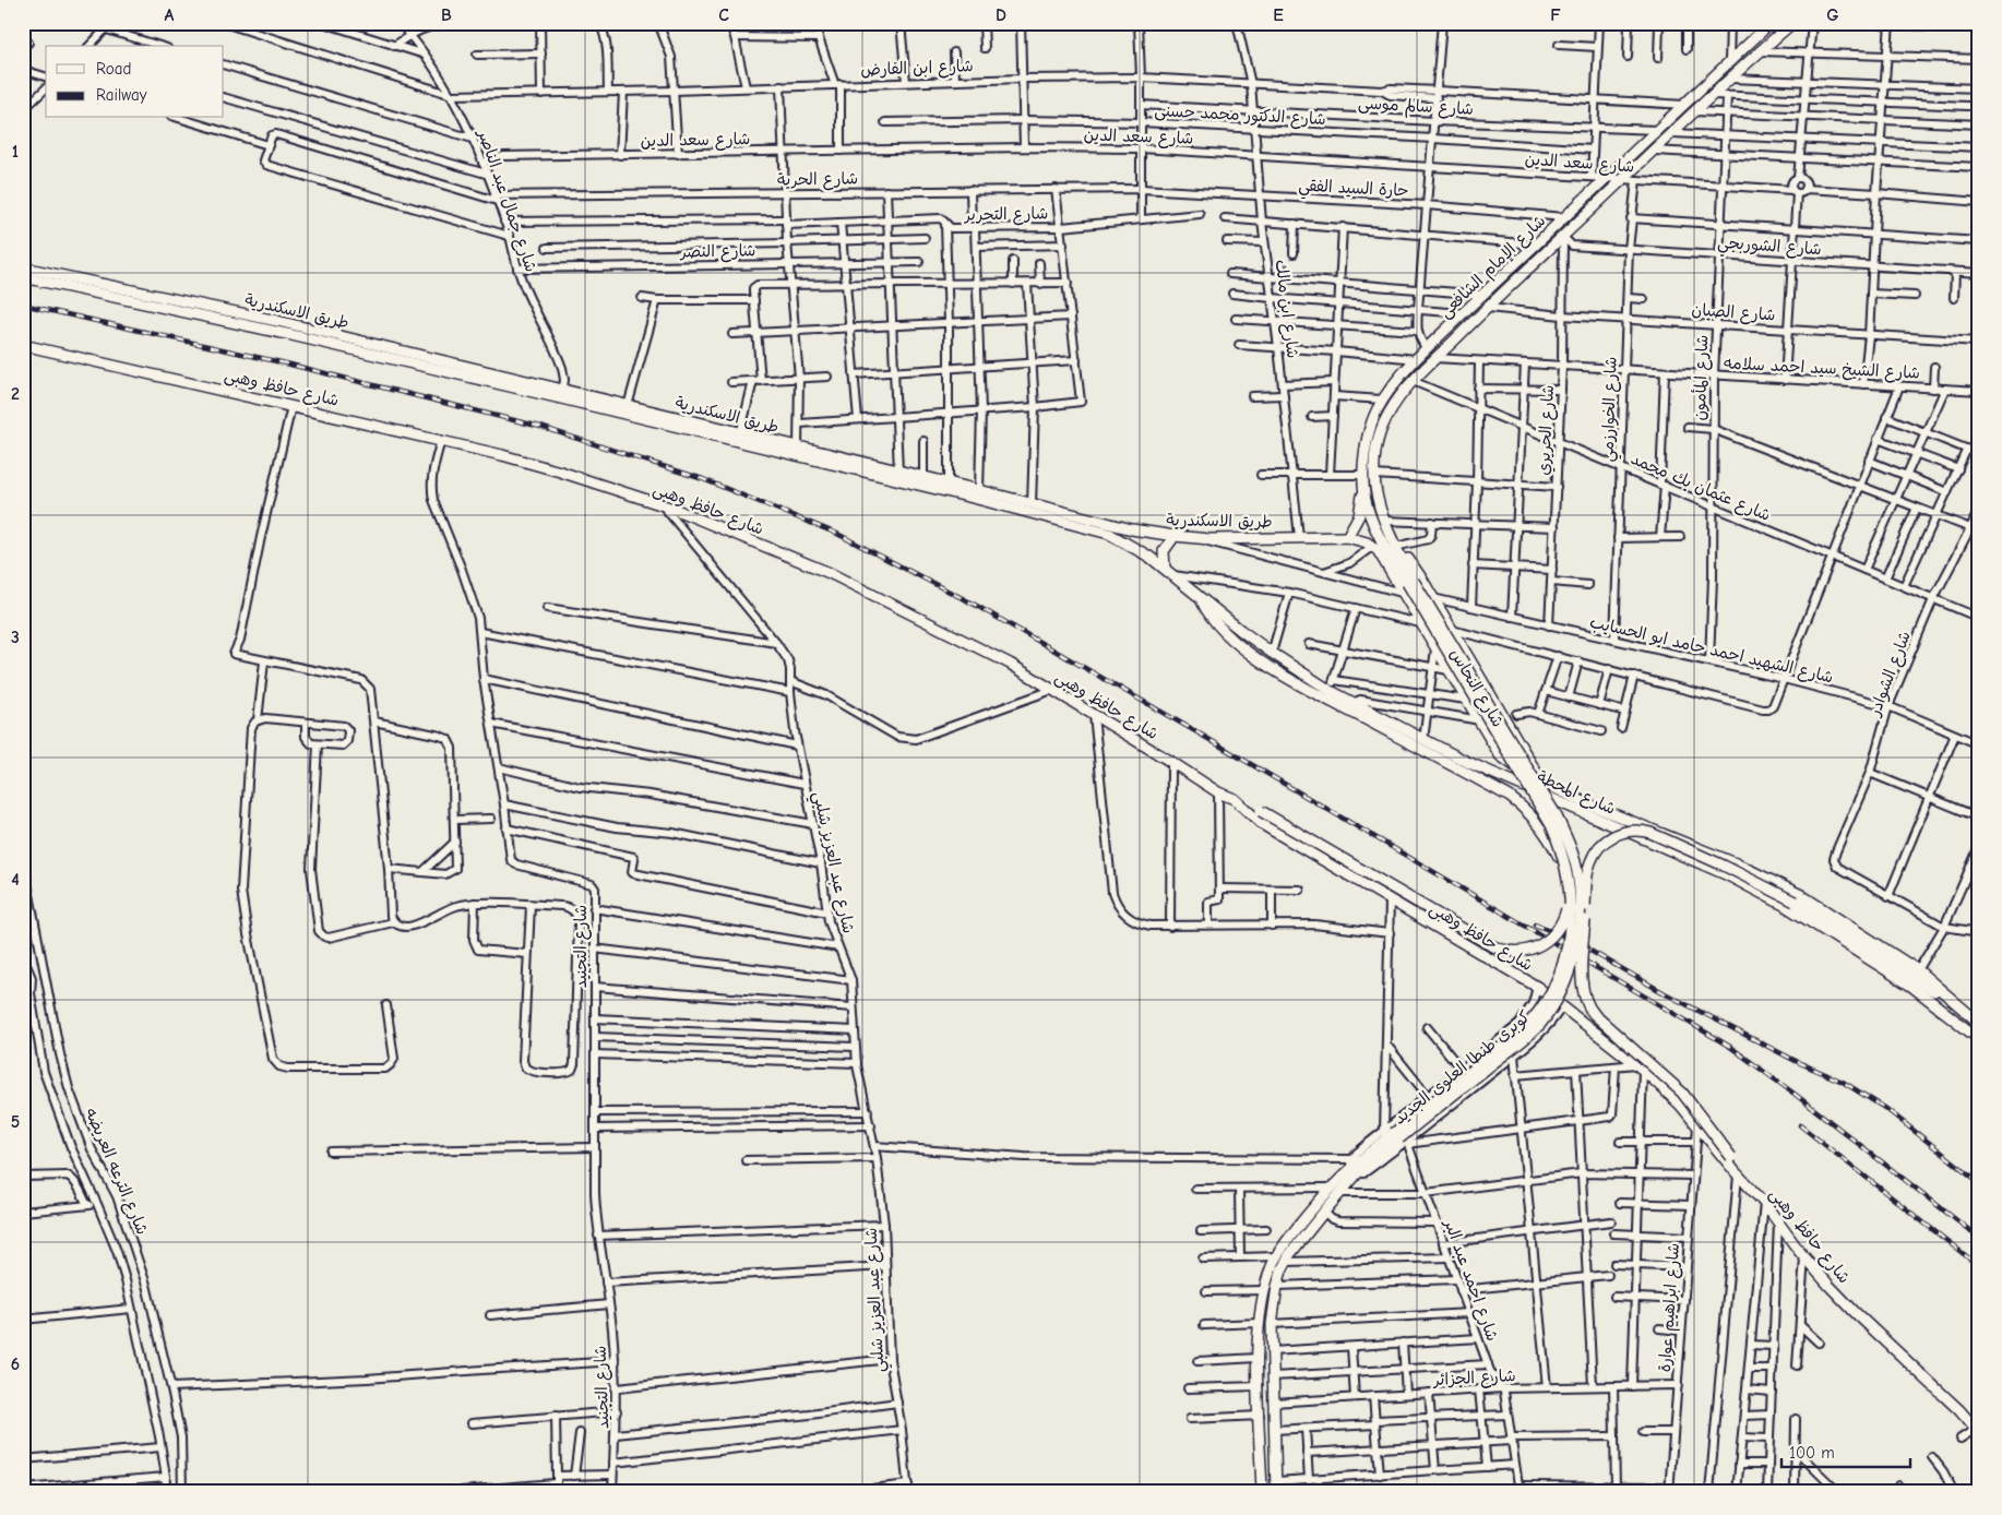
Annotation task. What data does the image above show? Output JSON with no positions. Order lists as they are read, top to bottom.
{
  "streets": {
    "main road": [
      "شارع الإمام الشافعى",
      "طريق الاسكندرية",
      "شارع حافظ وهبى",
      "شارع النحاس",
      "شارع المحطة",
      "كوبرى طنطا العلوى الجديد"
    ],
    "street": [
      "شارع ابن الفارض",
      "شارع سالم موسى",
      "شارع الدكتور محمد حسنى",
      "شارع سعد الدين",
      "شارع الحرية",
      "حارة السيد الفقي",
      "شارع جمال عبد الناصر",
      "شارع التحرير",
      "شارع الشوربجي",
      "شارع النصر",
      "شارع ابن مالك",
      "شارع الصبان",
      "شارع الشيخ سيد احمد سلامه",
      "شارع المأمون",
      "شارع الخوارزمي",
      "شارع الحريري",
      "شارع عثمان بك محمد",
      "شارع الشهيد احمد حامد ابو الحسايب",
      "شارع الشوادر",
      "شارع عبد العزيز شلبي",
      "شارع التجنيد",
      "شارع الترعه العريضه",
      "شارع احمد عبد البر",
      "شارع ابراهيم عوارة",
      "شارع الجزائر"
    ]
  },
  "crossings": [
    ["شارع ابن الفارض", "شارع جمال عبد الناصر"],
    ["شارع ابن الفارض", "شارع الإمام الشافعى"],
    ["شارع ابن الفارض", "شارع ابن مالك"],
    ["شارع سالم موسى", "شارع الإمام الشافعى"],
    ["شارع سالم موسى", "شارع ابن مالك"],
    ["شارع الدكتور محمد حسنى", "شارع ابن مالك"],
    ["شارع سعد الدين", "شارع جمال عبد الناصر"],
    ["شارع سعد الدين", "شارع الإمام الشافعى"],
    ["شارع سعد الدين", "شارع ابن مالك"],
    ["شارع سعد الدين", "شارع المأمون"],
    ["شارع سعد الدين", "شارع الخوارزمي"],
    ["شارع الحرية", "حارة السيد الفقي"],
    ["شارع الحرية", "شارع جمال عبد الناصر"],
    ["حارة السيد الفقي", "شارع الإمام الشافعى"],
    ["حارة السيد الفقي", "شارع ابن مالك"],
    ["شارع جمال عبد الناصر", "شارع التحرير"],
    ["شارع جمال عبد الناصر", "شارع النصر"],
    ["شارع جمال عبد الناصر", "طريق الاسكندرية"],
    ["شارع الشوربجي", "شارع الإمام الشافعى"],
    ["شارع الشوربجي", "شارع المأمون"],
    ["شارع الشوربجي", "شارع الخوارزمي"],
    ["شارع الشوربجي", "شارع الحريري"],
    ["شارع الإمام الشافعى", "شارع الصبان"],
    ["شارع الإمام الشافعى", "شارع الشيخ سيد احمد سلامه"],
    ["شارع الإمام الشافعى", "شارع الحريري"],
    ["شارع الإمام الشافعى", "شارع عثمان بك محمد"],
    ["شارع الإمام الشافعى", "شارع الشهيد احمد حامد ابو الحسايب"],
    ["شارع الإمام الشافعى", "شارع النحاس"],
    ["شارع الإمام الشافعى", "شارع المحطة"],
    ["شارع الإمام الشافعى", "كوبرى طنطا العلوى الجديد"],
    ["شارع ابن مالك", "طريق الاسكندرية"],
    ["طريق الاسكندرية", "شارع المحطة"],
    ["شارع الصبان", "شارع المأمون"],
    ["شارع الصبان", "شارع الخوارزمي"],
    ["شارع الصبان", "شارع الحريري"],
    ["شارع الشيخ سيد احمد سلامه", "شارع المأمون"],
    ["شارع الشيخ سيد احمد سلامه", "شارع الخوارزمي"],
    ["شارع الشيخ سيد احمد سلامه", "شارع الحريري"],
    ["شارع المأمون", "شارع عثمان بك محمد"],
    ["شارع المأمون", "شارع الشهيد احمد حامد ابو الحسايب"],
    ["شارع حافظ وهبى", "شارع عبد العزيز شلبي"],
    ["شارع حافظ وهبى", "شارع التجنيد"],
    ["شارع حافظ وهبى", "شارع ابراهيم عوارة"],
    ["شارع الخوارزمي", "شارع عثمان بك محمد"],
    ["شارع الخوارزمي", "شارع الشهيد احمد حامد ابو الحسايب"],
    ["شارع الحريري", "شارع عثمان بك محمد"],
    ["شارع الحريري", "شارع الشهيد احمد حامد ابو الحسايب"],
    ["شارع عثمان بك محمد", "شارع الشوادر"],
    ["شارع الشهيد احمد حامد ابو الحسايب", "شارع الشوادر"],
    ["شارع النحاس", "شارع المحطة"],
    ["شارع النحاس", "كوبرى طنطا العلوى الجديد"],
    ["كوبرى طنطا العلوى الجديد", "شارع احمد عبد البر"],
    ["شارع احمد عبد البر", "شارع الجزائر"],
    ["شارع ابراهيم عوارة", "شارع الجزائر"]
  ],
  "legend": ["Road", "Railway"],
  "scale_bar": "100 m",
  "grid": {
    "columns": [
      "A",
      "B",
      "C",
      "D",
      "E",
      "F",
      "G"
    ],
    "rows": [
      "1",
      "2",
      "3",
      "4",
      "5",
      "6"
    ]
  }
}
